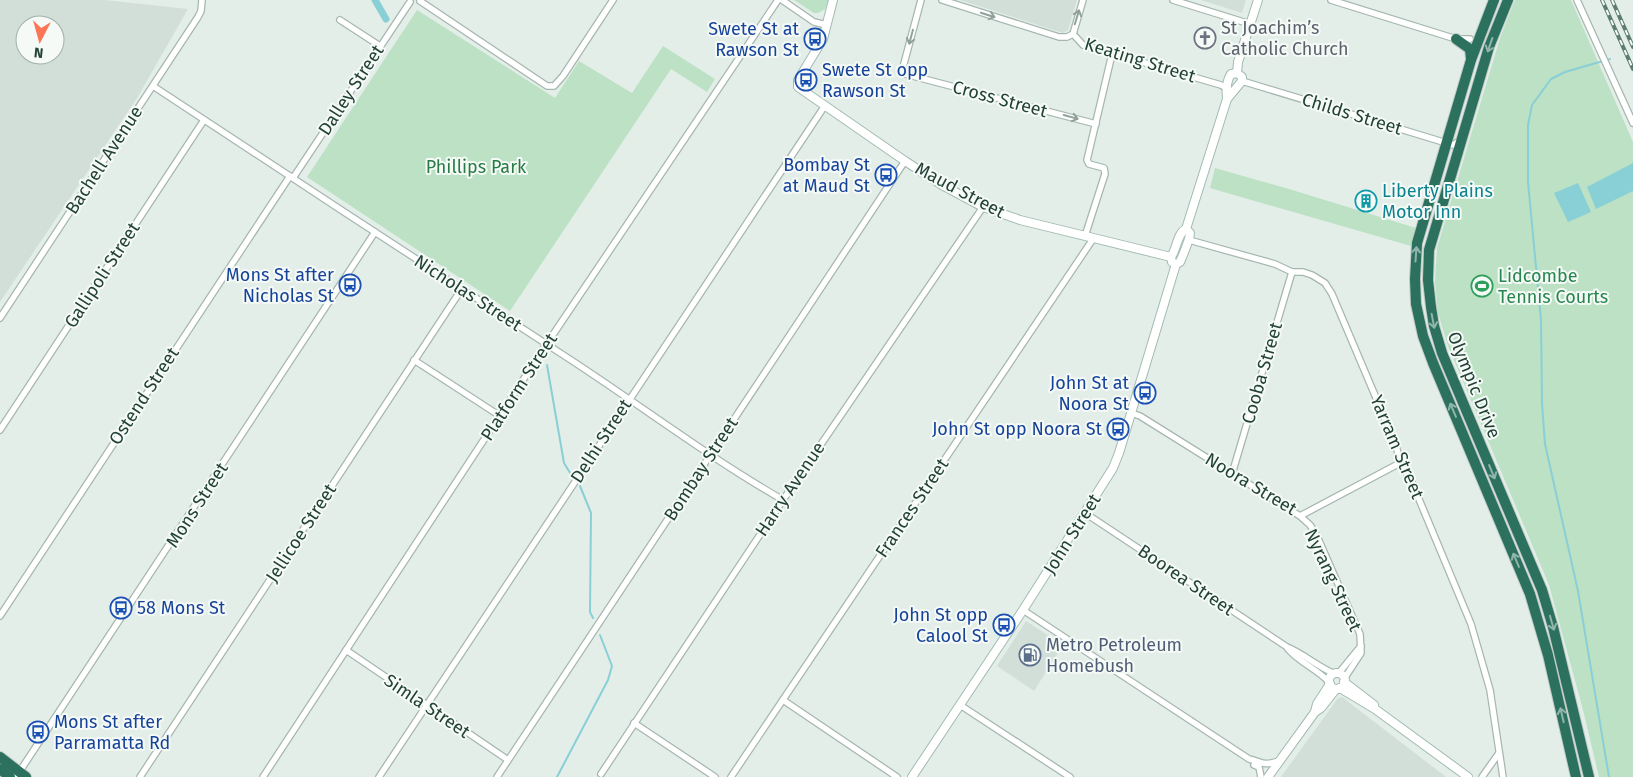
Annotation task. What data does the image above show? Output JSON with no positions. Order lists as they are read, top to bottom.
{
  "streets": {
    "highway": ["Olympic Drive"],
    "street": [
      "Keating Street",
      "Dalley Street",
      "Cross Street",
      "Childs Street",
      "Bachell Avenue",
      "Maud Street",
      "Gallipoli Street",
      "Nicholas Street",
      "Cooba Street",
      "Platform Street",
      "Ostend Street",
      "Delhi Street",
      "Yarram Street",
      "Bombay Street",
      "Noora Street",
      "Harry Avenue",
      "Mons Street",
      "Frances Street",
      "Jellicoe Street",
      "John Street",
      "Boorea Street",
      "Nyrang Street",
      "Simla Street"
    ]
  },
  "crossings": [
    ["Dalley Street", "Nicholas Street"],
    ["Dalley Street", "Ostend Street"],
    ["Childs Street", "Olympic Drive"],
    ["Bachell Avenue", "Nicholas Street"],
    ["Maud Street", "Delhi Street"],
    ["Maud Street", "Bombay Street"],
    ["Maud Street", "Harry Avenue"],
    ["Maud Street", "Frances Street"],
    ["Maud Street", "John Street"],
    ["Gallipoli Street", "Nicholas Street"],
    ["Nicholas Street", "Platform Street"],
    ["Nicholas Street", "Ostend Street"],
    ["Nicholas Street", "Delhi Street"],
    ["Nicholas Street", "Bombay Street"],
    ["Nicholas Street", "Harry Avenue"],
    ["Nicholas Street", "Mons Street"],
    ["Nicholas Street", "Jellicoe Street"],
    ["Cooba Street", "Yarram Street"],
    ["Cooba Street", "Noora Street"],
    ["Platform Street", "Simla Street"],
    ["Delhi Street", "Simla Street"],
    ["Yarram Street", "Noora Street"],
    ["Bombay Street", "Simla Street"],
    ["Noora Street", "John Street"],
    ["Noora Street", "Nyrang Street"],
    ["John Street", "Boorea Street"],
    ["Boorea Street", "Nyrang Street"]
  ],
  "one_way": ["Keating Street"],
  "parks": ["Phillips Park"],
  "places": {
    "church": ["St Joachim’s Catholic Church"],
    "bus stop": [
      "Swete St at Rawson St",
      "Swete St opp Rawson St",
      "Bombay St at Maud St",
      "Mons St after Nicholas St",
      "John St at Noora St",
      "John St opp Noora St",
      "58 Mons St",
      "John St opp Calool St",
      "Mons St after Parramatta Rd"
    ],
    "building": ["Liberty Plains Motor Inn"],
    "sports": ["Lidcombe Tennis Courts"],
    "fuel station": ["Metro Petroleum Homebush"]
  },
  "north": "bottom"
}
